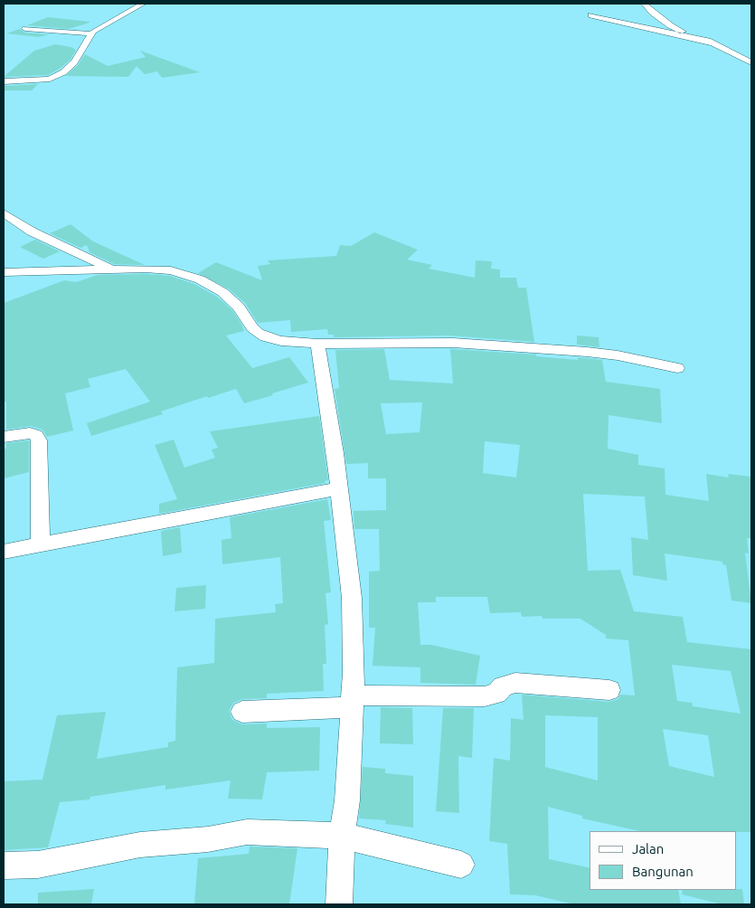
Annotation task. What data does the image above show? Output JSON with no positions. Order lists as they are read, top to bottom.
{
  "legend": ["Jalan", "Bangunan"]
}
